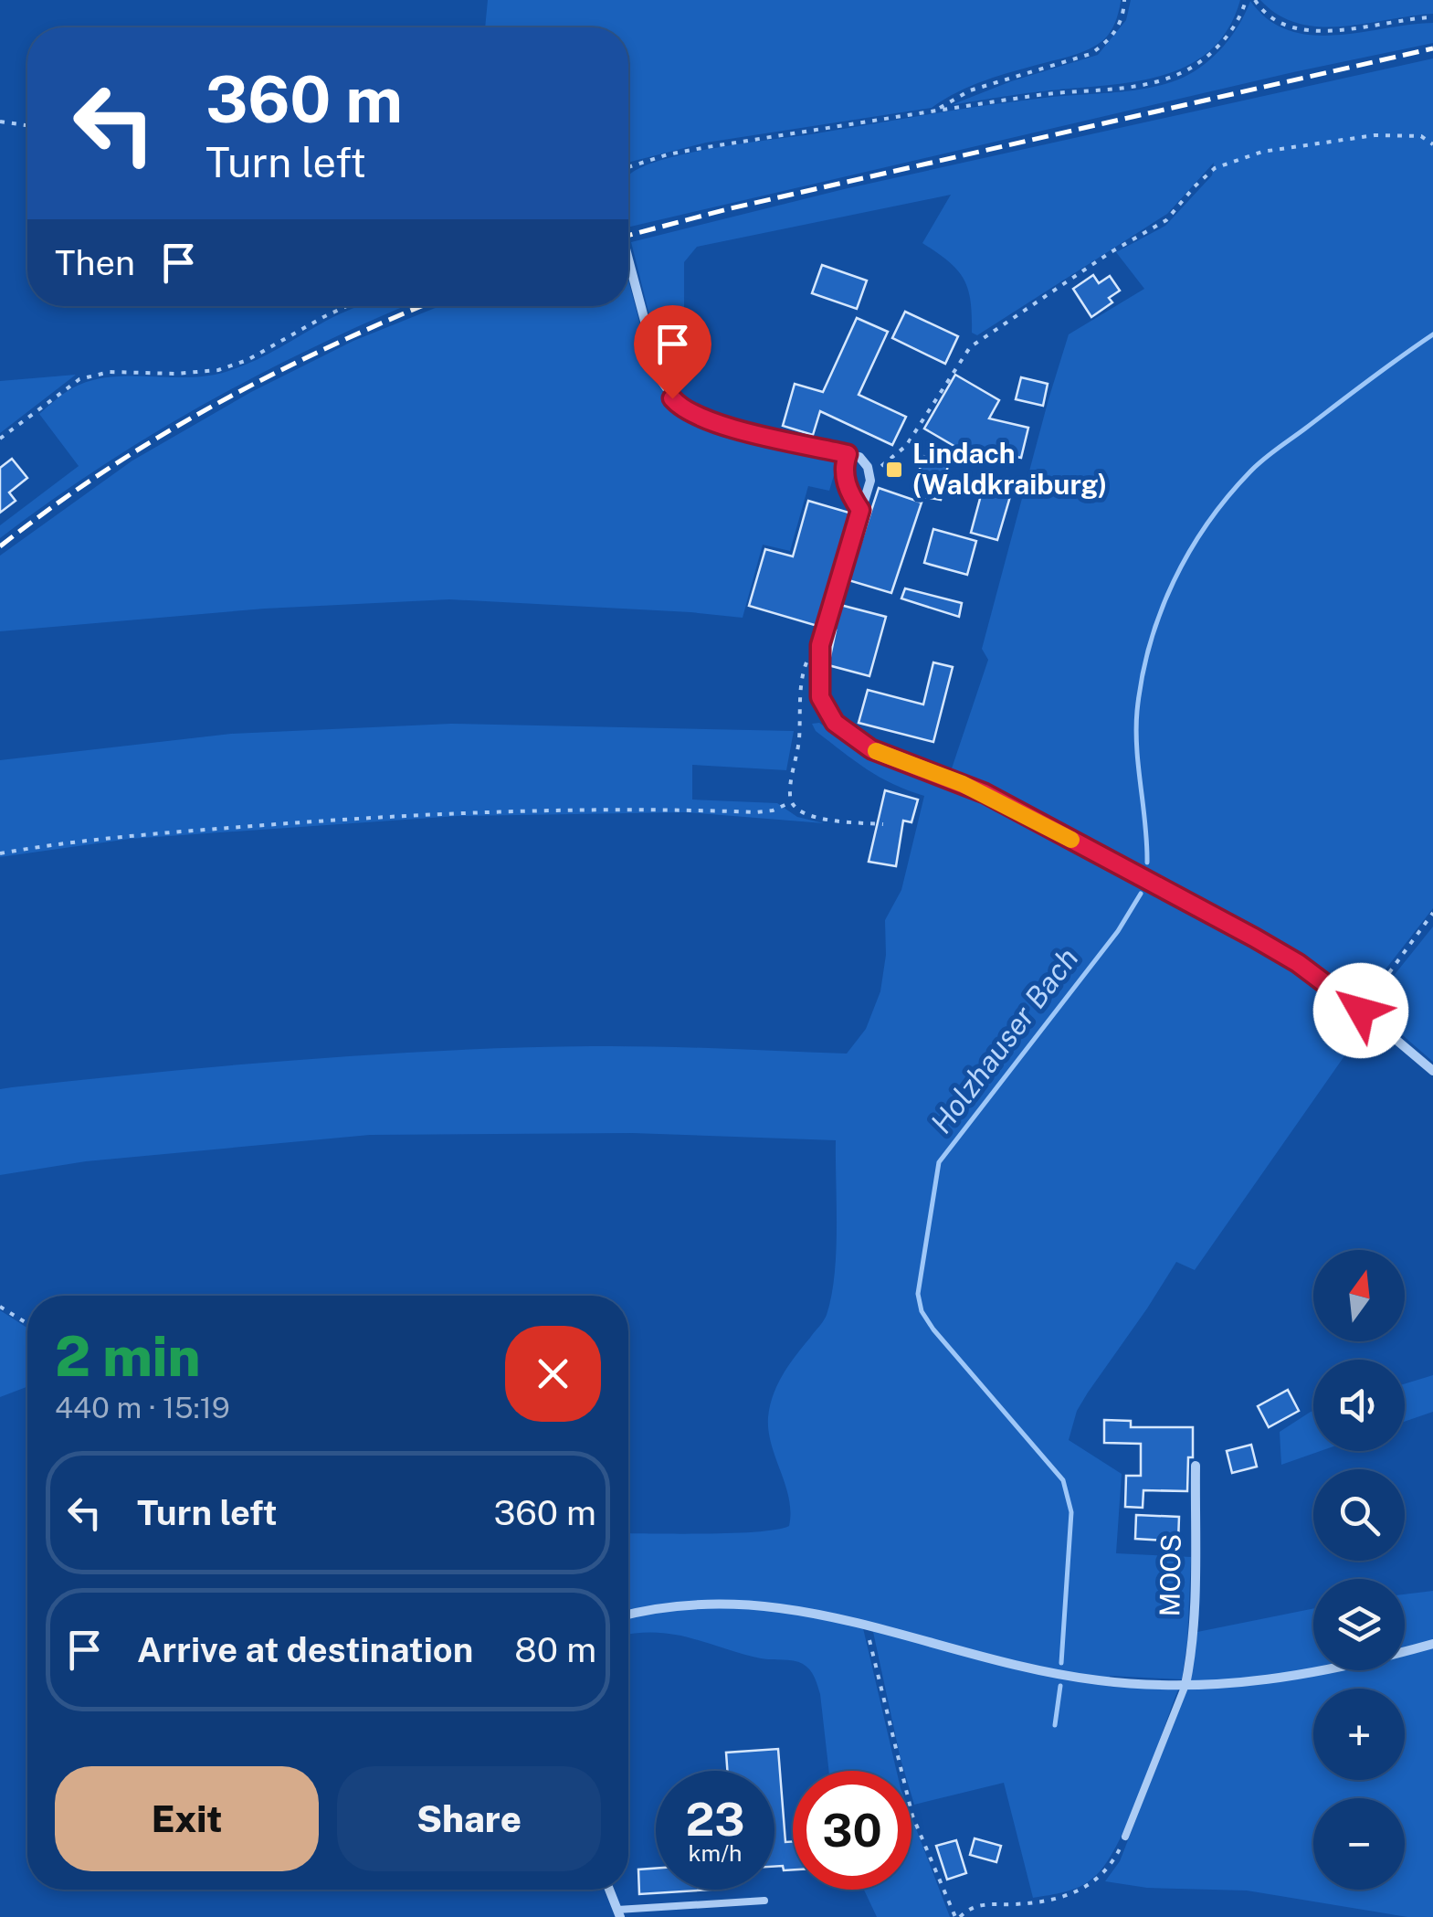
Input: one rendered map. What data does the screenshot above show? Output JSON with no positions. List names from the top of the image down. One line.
{"streets":{"street":["MOOS"]},"water":["Holzhauser Bach"],"places":{"transit":["Lindach (Waldkraiburg)"]},"north":"top","page":{"turn":["360 m","Turn left"],"then":"Then","map_buttons":["+","−"],"heading":["2 min","440 m · 15:19"],"list":[{"name":"Turn left","value":"360 m"},{"name":"Arrive at destination","value":"80 m"}],"buttons":["Exit","Share"],"speed":"23 km/h","limit":"30"}}
